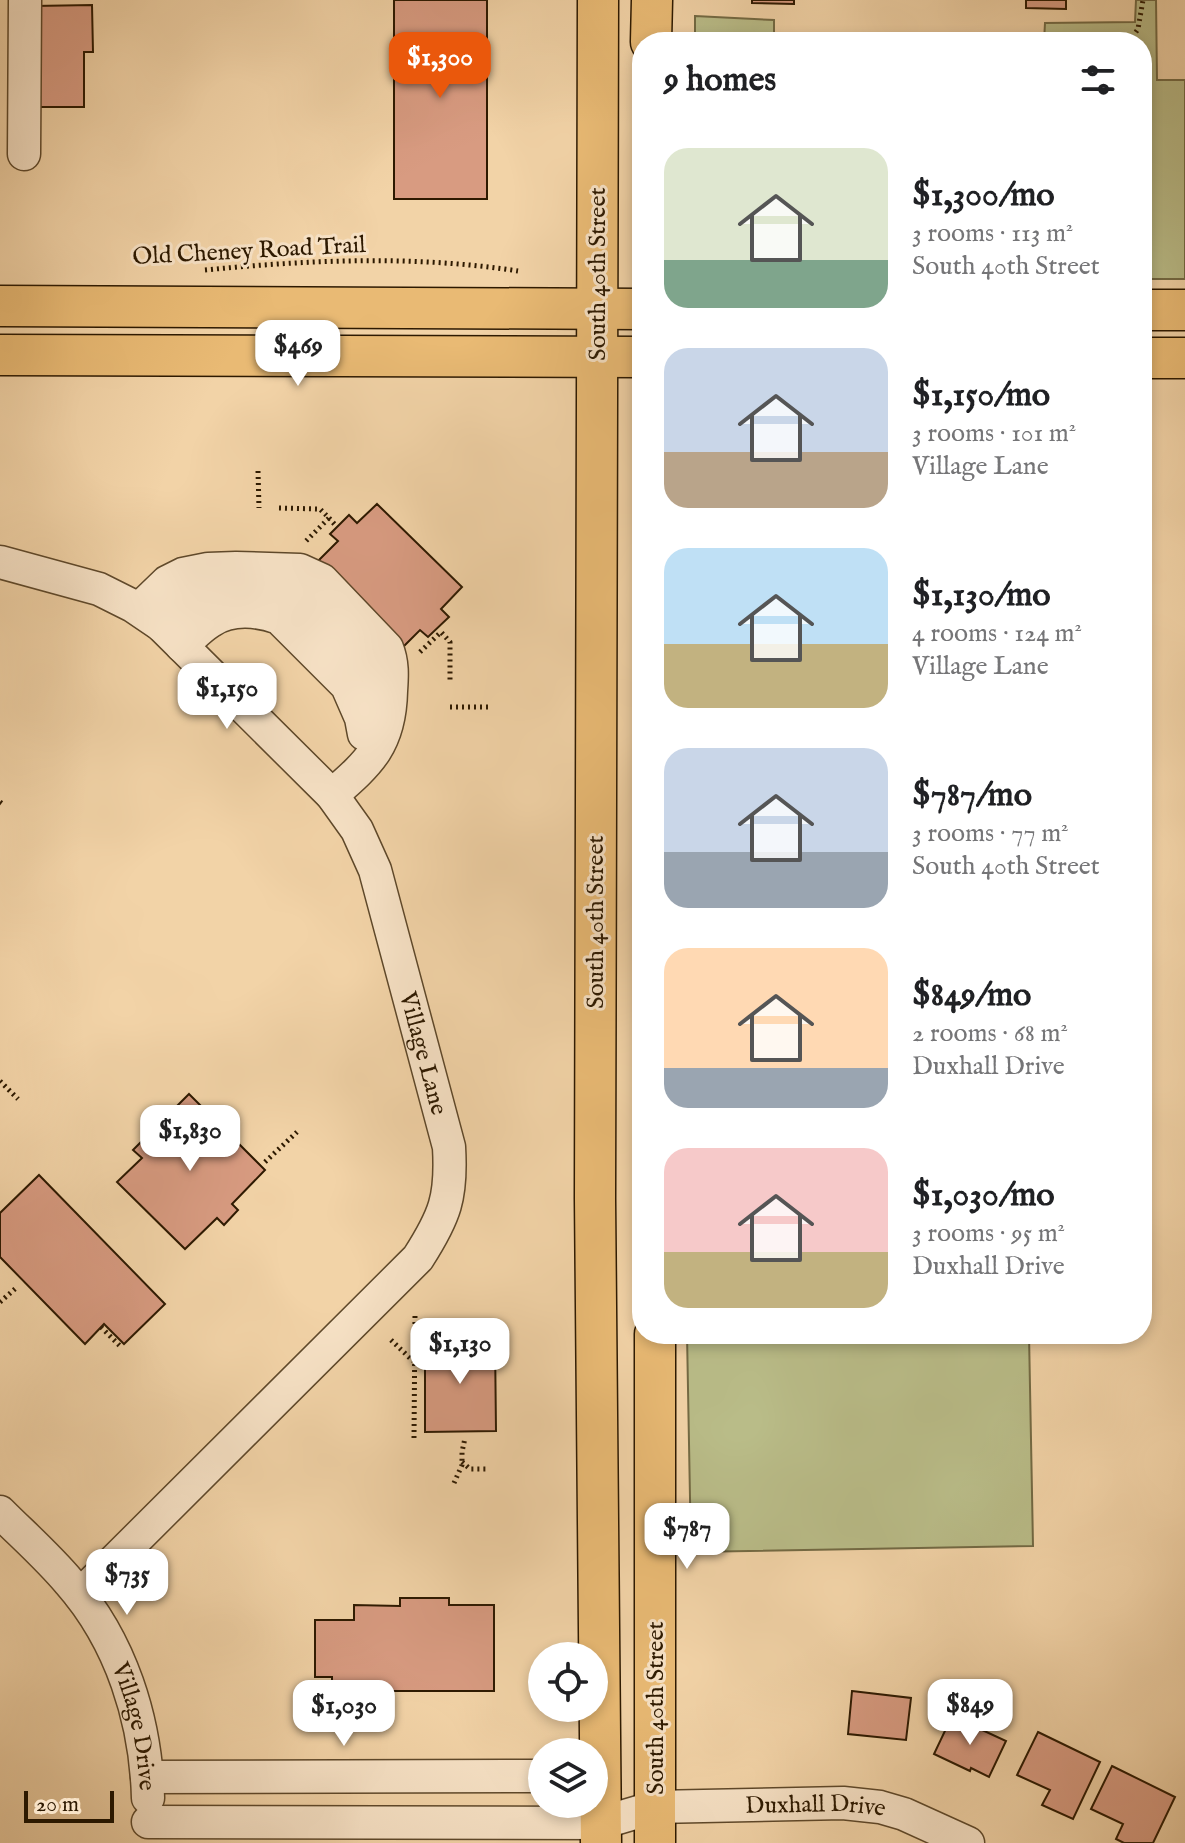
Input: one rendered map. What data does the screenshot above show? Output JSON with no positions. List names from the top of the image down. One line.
{"streets":{"main road":["South 40th Street"],"street":["Village Lane","Village Drive","Duxhall Drive"],"path":["Old Cheney Road Trail"]},"crossings":[["South 40th Street","Duxhall Drive"],["Village Lane","Village Drive"],["Village Drive","Duxhall Drive"]],"scale_bar":"20 m","page":{"price":["$1,300","$469","$1,150","$1,830","$1,130","$787","$735","$849","$1,030"],"heading":"9 homes","list":[{"name":"$1,300/mo","note":"3 rooms · 113 m² · South 40th Street"},{"name":"$1,150/mo","note":"3 rooms · 101 m² · Village Lane"},{"name":"$1,130/mo","note":"4 rooms · 124 m² · Village Lane"},{"name":"$787/mo","note":"3 rooms · 77 m² · South 40th Street"},{"name":"$849/mo","note":"2 rooms · 68 m² · Duxhall Drive"},{"name":"$1,030/mo","note":"3 rooms · 95 m² · Duxhall Drive"}],"scale":"20 m"}}
